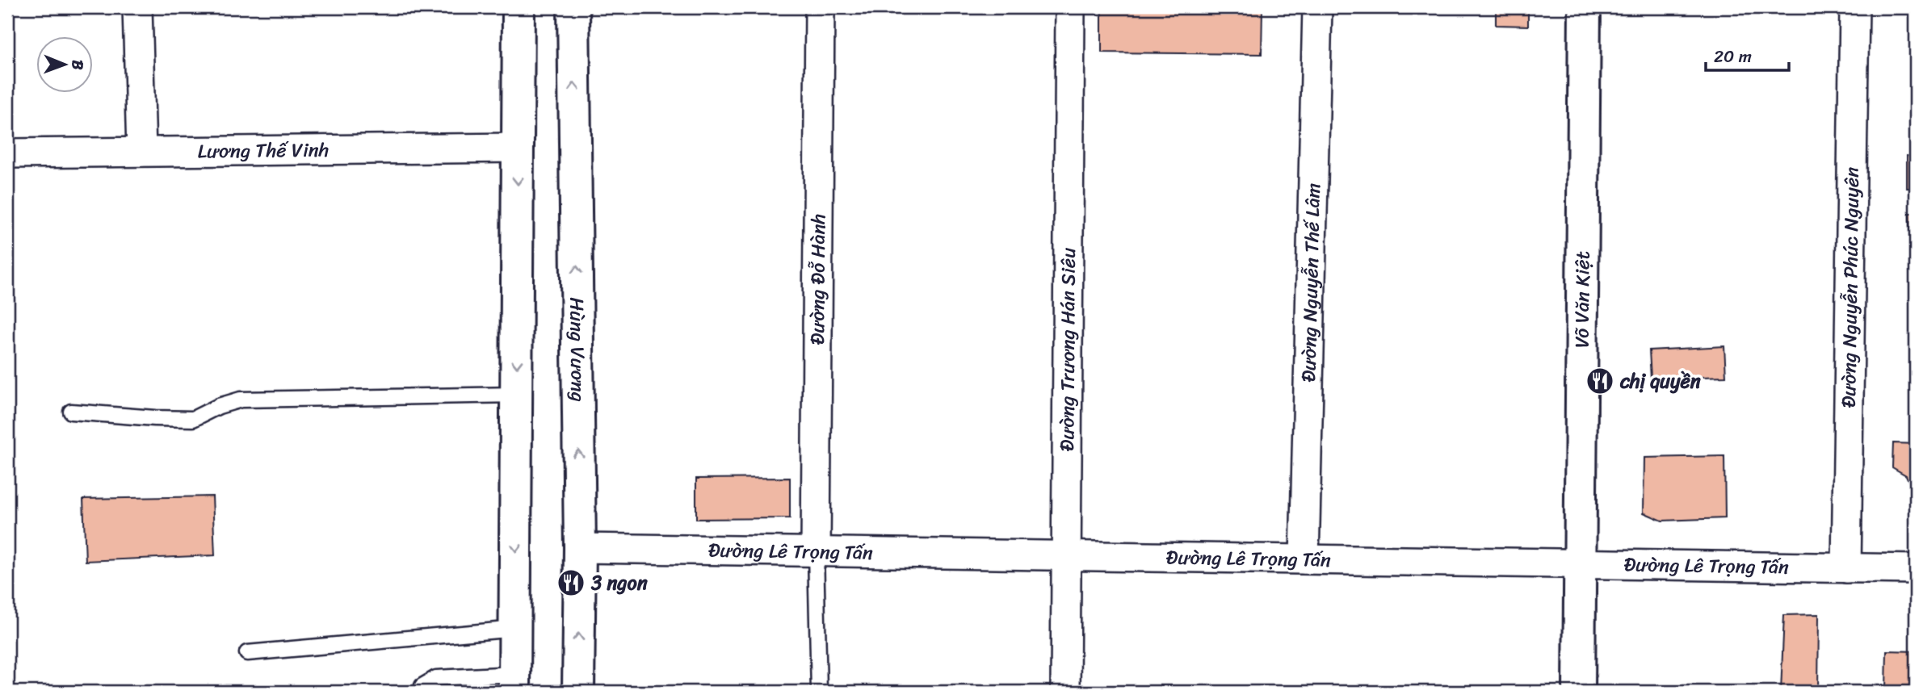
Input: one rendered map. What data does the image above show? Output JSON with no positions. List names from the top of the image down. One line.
{"streets":{"main road":["Võ Văn Kiệt","Hùng Vương"],"street":["Lương Thế Vinh","Đường Đỗ Hành","Đường Nguyễn Thế Lâm","Đường Nguyễn Phúc Nguyên","Đường Trương Hán Siêu","Đường Lê Trọng Tấn"]},"crossings":[["Đường Đỗ Hành","Đường Lê Trọng Tấn"],["Đường Nguyễn Thế Lâm","Đường Lê Trọng Tấn"],["Đường Nguyễn Phúc Nguyên","Đường Lê Trọng Tấn"],["Võ Văn Kiệt","Đường Lê Trọng Tấn"],["Hùng Vương","Đường Lê Trọng Tấn"],["Đường Trương Hán Siêu","Đường Lê Trọng Tấn"]],"places":{"restaurant":["chị quyền","3 ngon"]},"scale_bar":"20 m","north":"right"}
